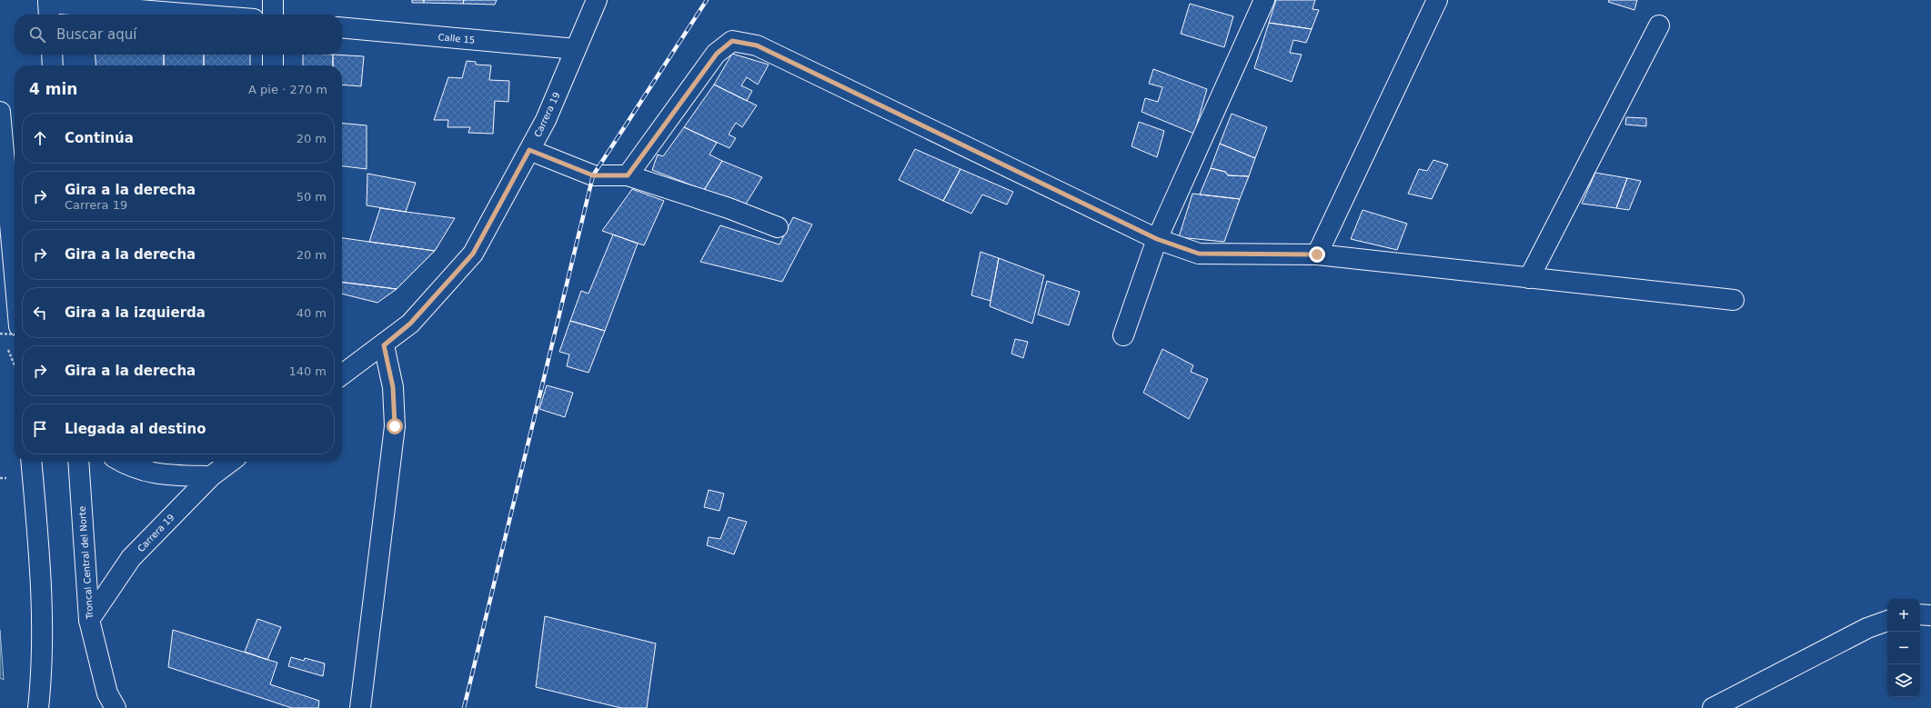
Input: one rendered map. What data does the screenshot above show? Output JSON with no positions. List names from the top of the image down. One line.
{"streets":{"main road":["Calle 15","Carrera 19","Troncal Central del Norte"]},"crossings":[["Calle 15","Carrera 19"],["Carrera 19","Troncal Central del Norte"]],"page":{"search":"Buscar aquí","heading":["4 min","A pie · 270 m"],"list":[["Continúa","20 m"],["Gira a la derecha","Carrera 19","50 m"],["Gira a la derecha","20 m"],["Gira a la izquierda","40 m"],["Gira a la derecha","140 m"],"Llegada al destino"],"map_buttons":["+","−"]}}
